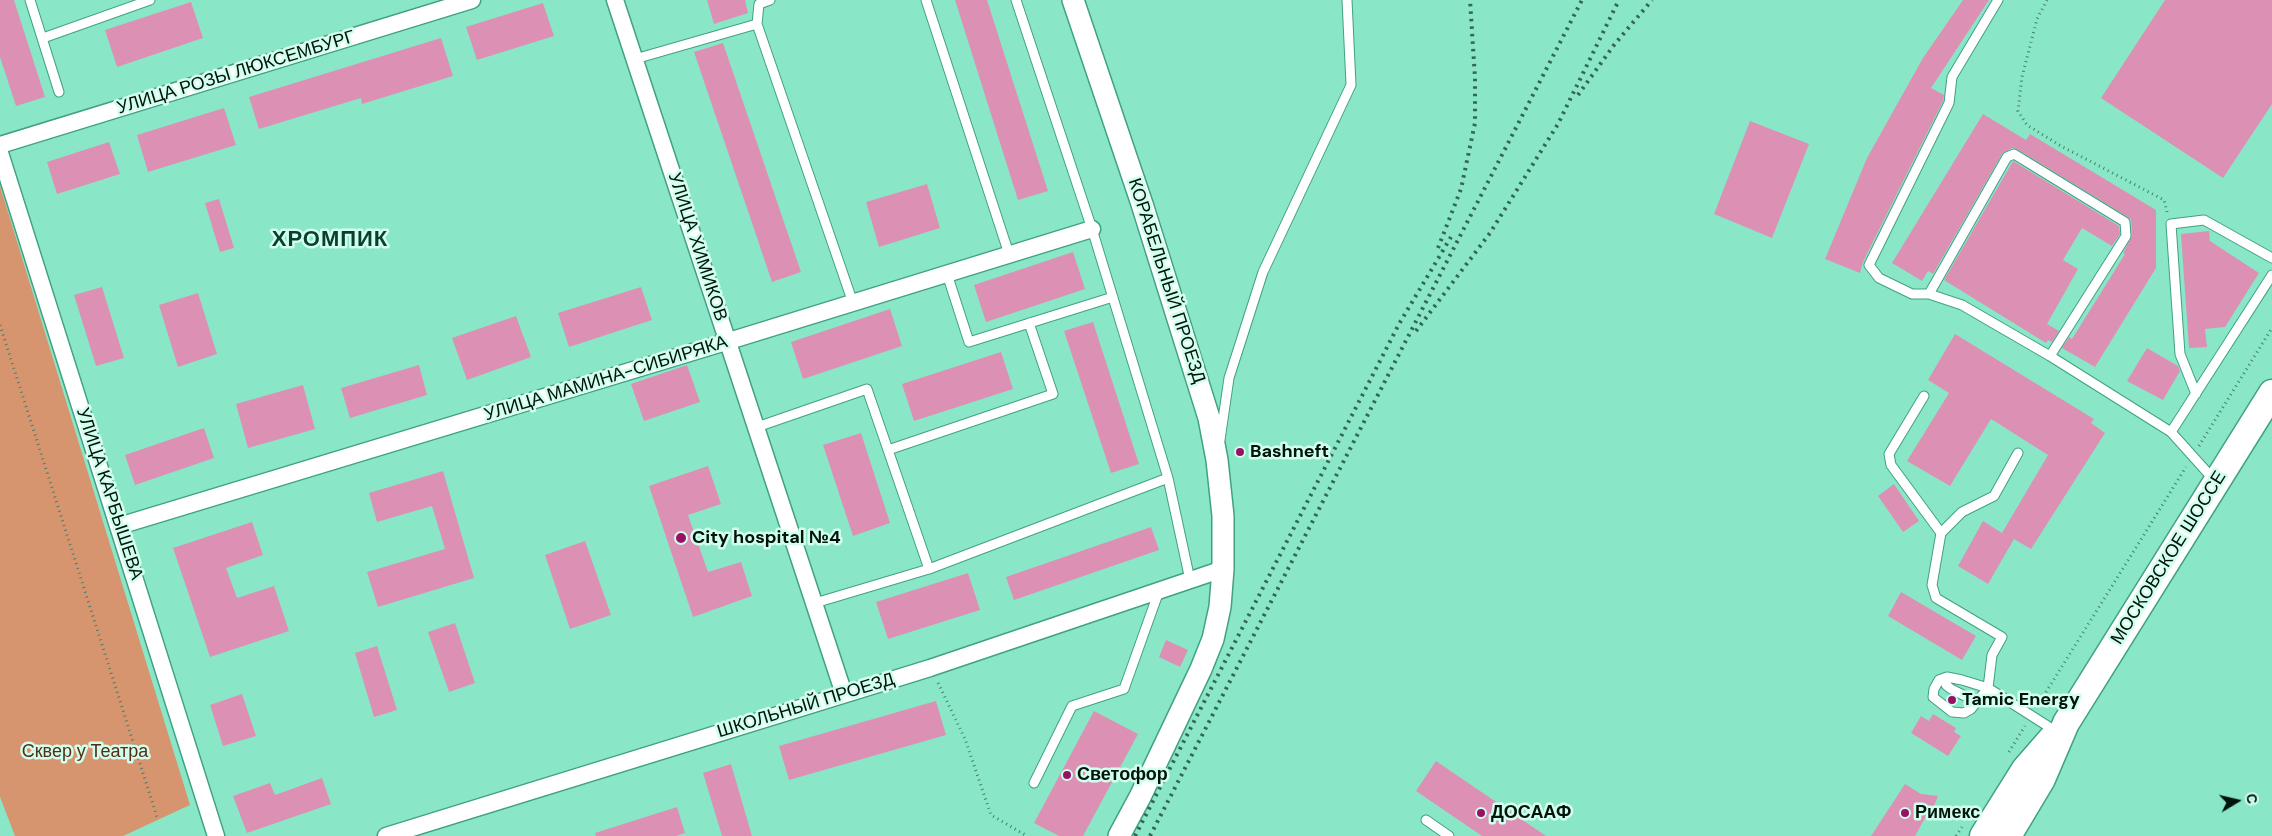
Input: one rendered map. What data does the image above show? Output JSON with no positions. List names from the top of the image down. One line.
{"streets":{"main road":["МОСКОВСКОЕ ШОССЕ"],"street":["УЛИЦА РОЗЫ ЛЮКСЕМБУРГ","УЛИЦА ХИМИКОВ","КОРАБЕЛЬНЫЙ ПРОЕЗД","УЛИЦА МАМИНА-СИБИРЯКА","УЛИЦА КАРБЫШЕВА","ШКОЛЬНЫЙ ПРОЕЗД"]},"crossings":[["УЛИЦА ХИМИКОВ","УЛИЦА МАМИНА-СИБИРЯКА"],["УЛИЦА ХИМИКОВ","ШКОЛЬНЫЙ ПРОЕЗД"],["КОРАБЕЛЬНЫЙ ПРОЕЗД","ШКОЛЬНЫЙ ПРОЕЗД"],["УЛИЦА МАМИНА-СИБИРЯКА","УЛИЦА КАРБЫШЕВА"]],"districts":["ХРОМПИК"],"parks":["Сквер у Театра"],"places":["Bashneft","City hospital №4","Tamic Energy","Светофор","ДОСААФ","Римекс"],"north":"right"}
